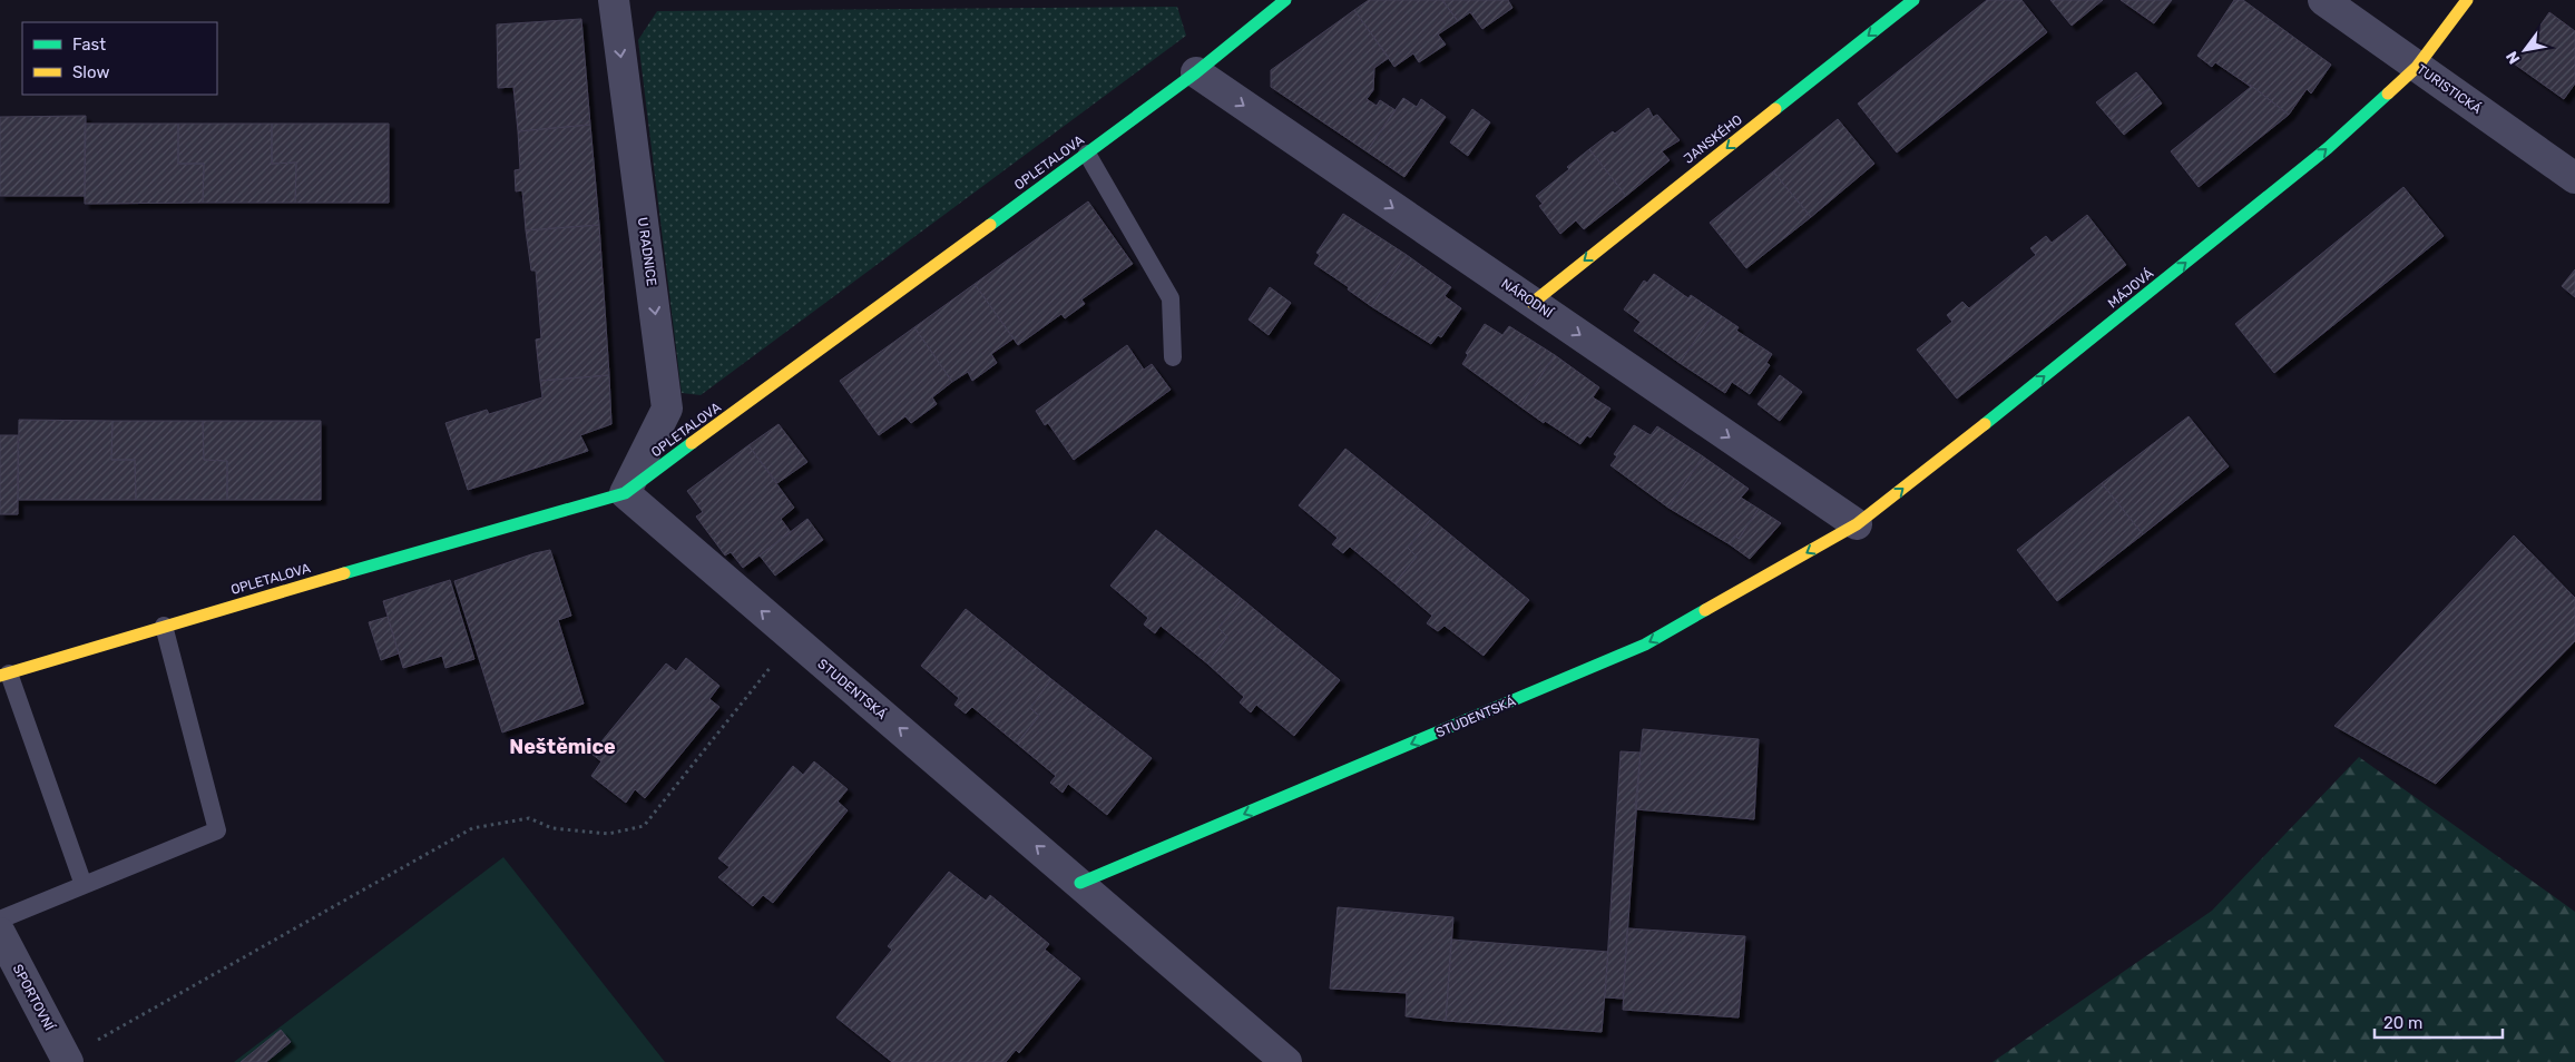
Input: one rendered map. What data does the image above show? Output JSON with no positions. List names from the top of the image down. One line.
{"streets":{"street":["TURISTICKÁ","JANSKÉHO","OPLETALOVA","U RADNICE","MÁJOVÁ","NÁRODNÍ","STUDENTSKÁ","SPORTOVNÍ"]},"crossings":[["TURISTICKÁ","MÁJOVÁ"],["JANSKÉHO","NÁRODNÍ"],["OPLETALOVA","U RADNICE"],["OPLETALOVA","NÁRODNÍ"],["OPLETALOVA","STUDENTSKÁ"],["U RADNICE","STUDENTSKÁ"],["MÁJOVÁ","NÁRODNÍ"],["MÁJOVÁ","STUDENTSKÁ"],["NÁRODNÍ","STUDENTSKÁ"]],"one_way":["JANSKÉHO","U RADNICE","MÁJOVÁ","NÁRODNÍ","STUDENTSKÁ"],"districts":["Neštěmice"],"legend":["Fast","Slow"],"scale_bar":"20 m","north":"bottom left"}
